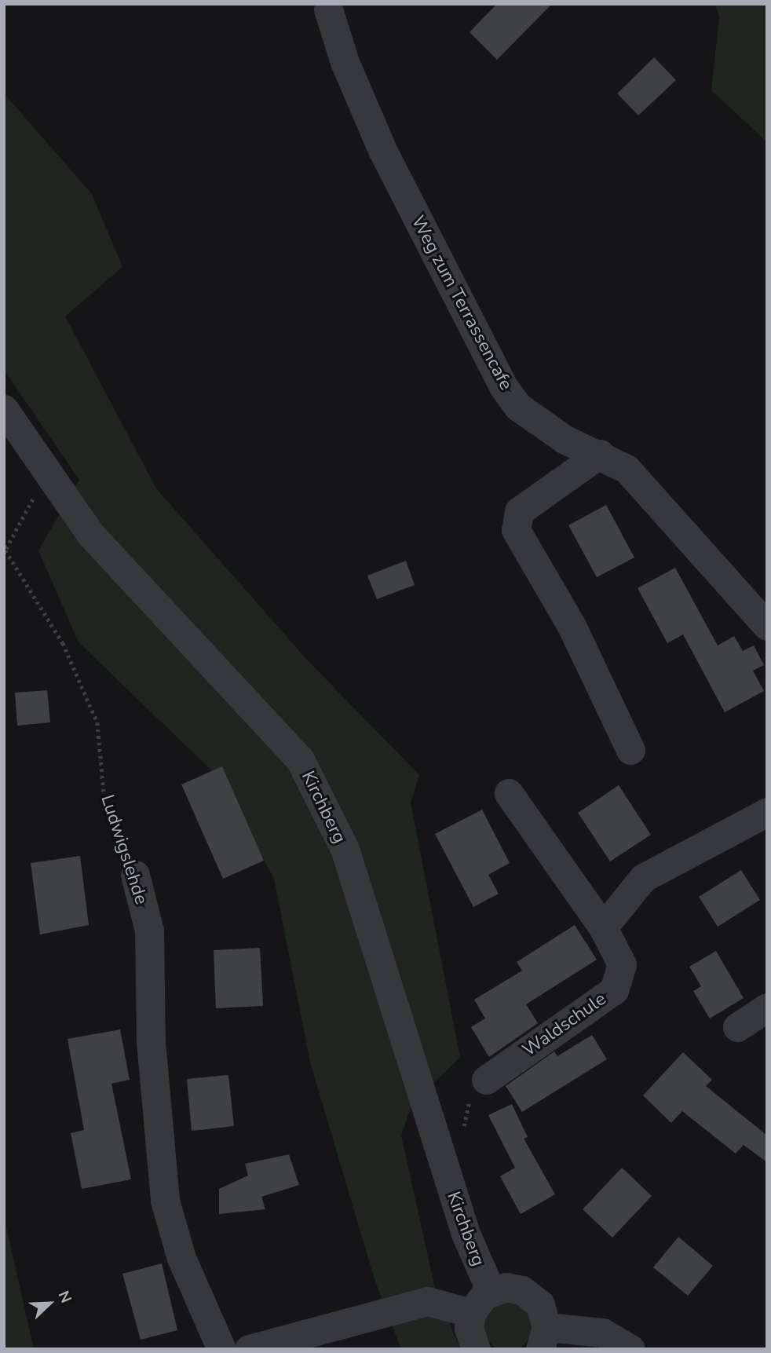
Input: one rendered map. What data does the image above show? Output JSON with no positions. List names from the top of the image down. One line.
{"streets":{"street":["Weg zum Terrassencafe","Kirchberg","Ludwigslehde","Waldschule"]},"crossings":[["Kirchberg","Ludwigslehde"]],"north":"top right"}
